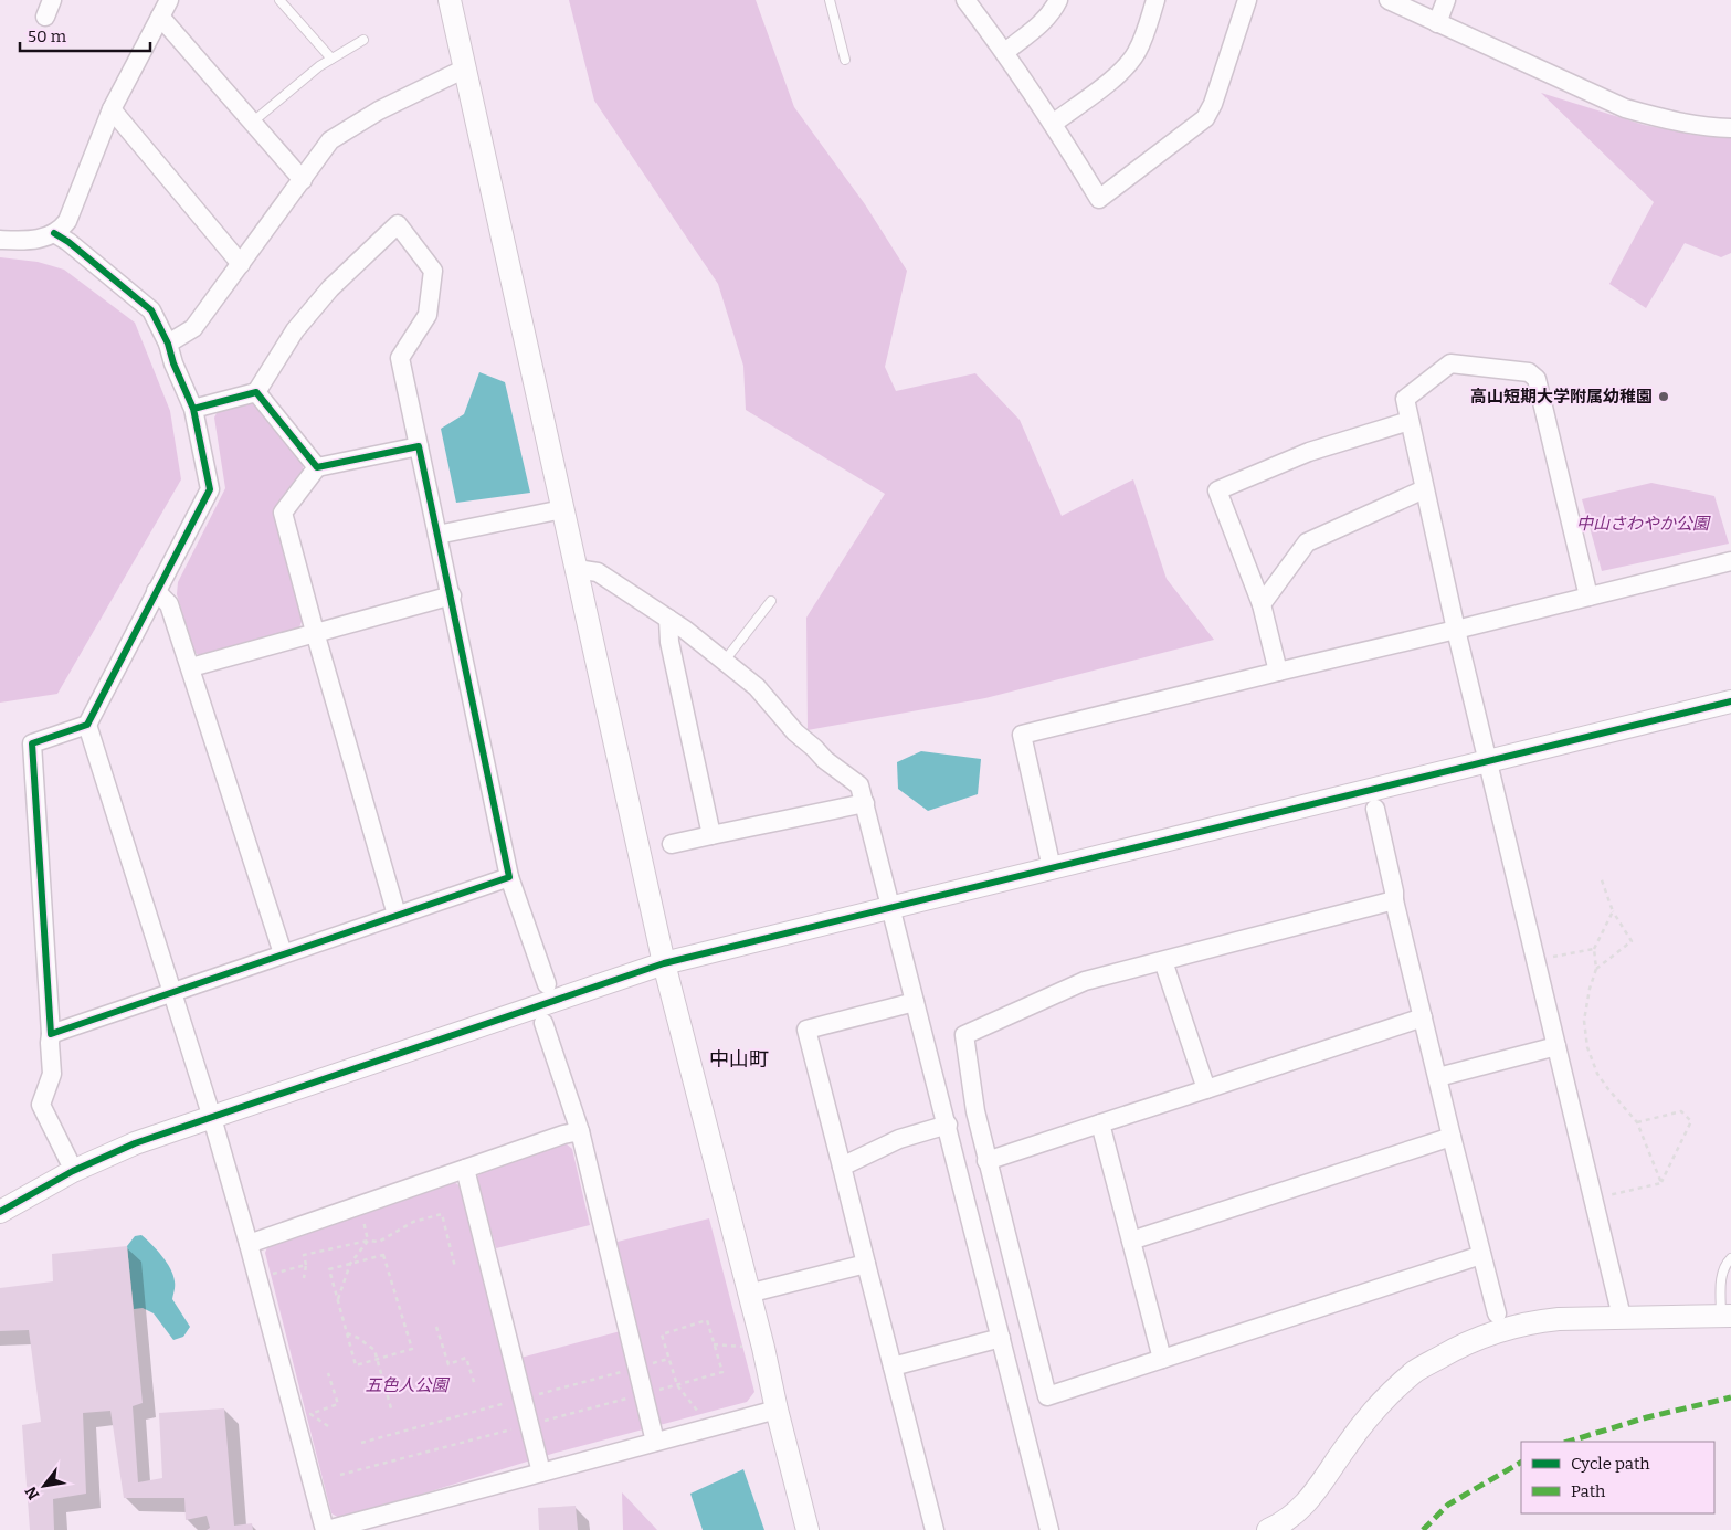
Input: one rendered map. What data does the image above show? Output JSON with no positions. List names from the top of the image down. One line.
{"districts":["中山町"],"parks":["中山さわやか公園","五色人公園"],"places":["高山短期大学附属幼稚園"],"legend":["Cycle path","Path"],"scale_bar":"50 m","north":"bottom left"}
